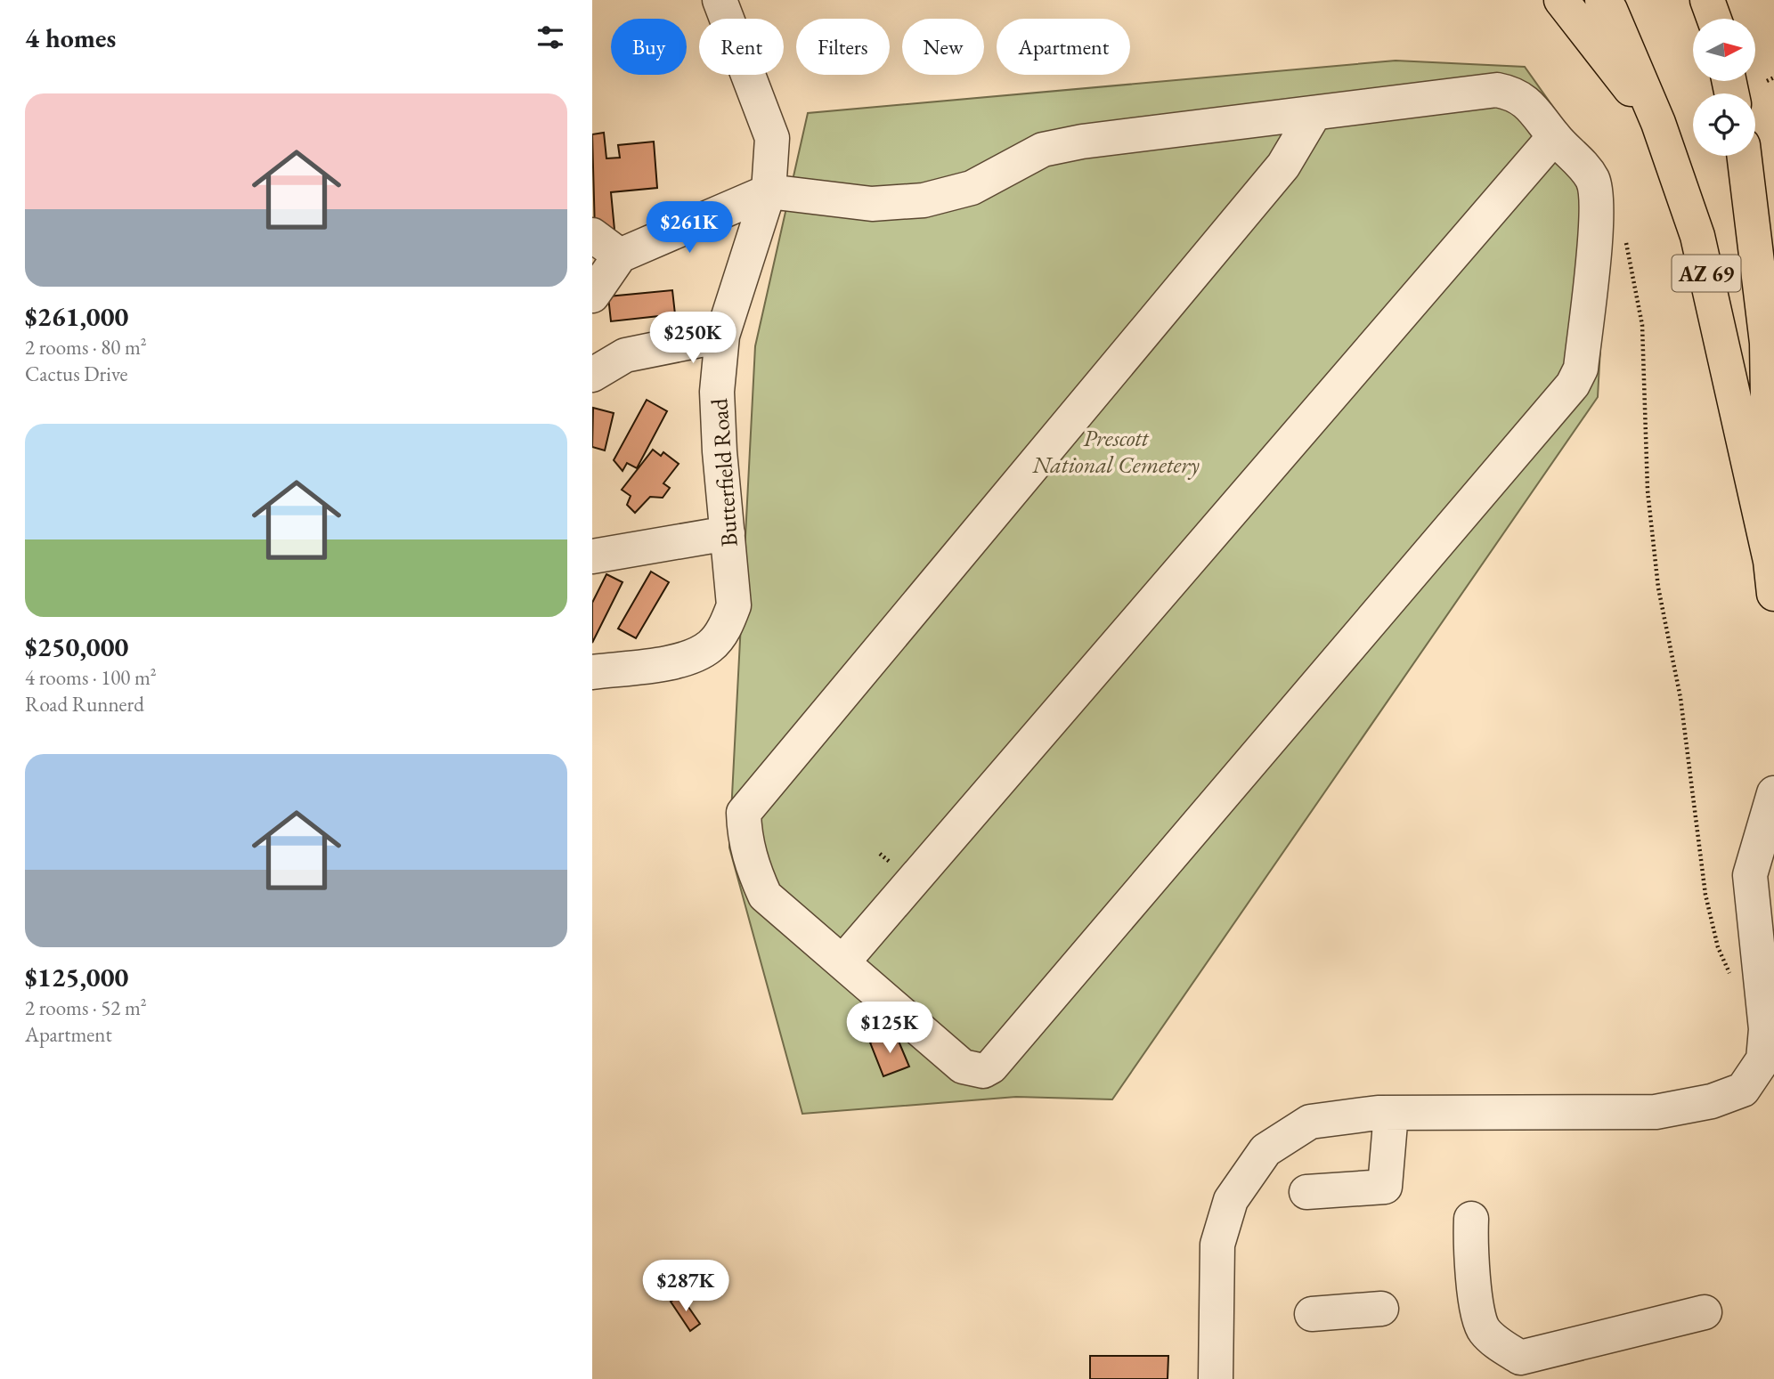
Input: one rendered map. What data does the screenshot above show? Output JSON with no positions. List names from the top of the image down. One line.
{"streets":{"main road":["AZ 69"],"street":["Butterfield Road"]},"parks":["Prescott National Cemetery"],"north":"right","page":{"heading":"4 homes","chip":["Buy","Rent","Filters","New","Apartment"],"list":[{"name":"$261,000","note":"2 rooms · 80 m² · Cactus Drive"},{"name":"$250,000","note":"4 rooms · 100 m² · Road Runnerd"},{"name":"$125,000","note":"2 rooms · 52 m² · Apartment"}],"price":["$261K","$250K","$125K","$287K"]}}
